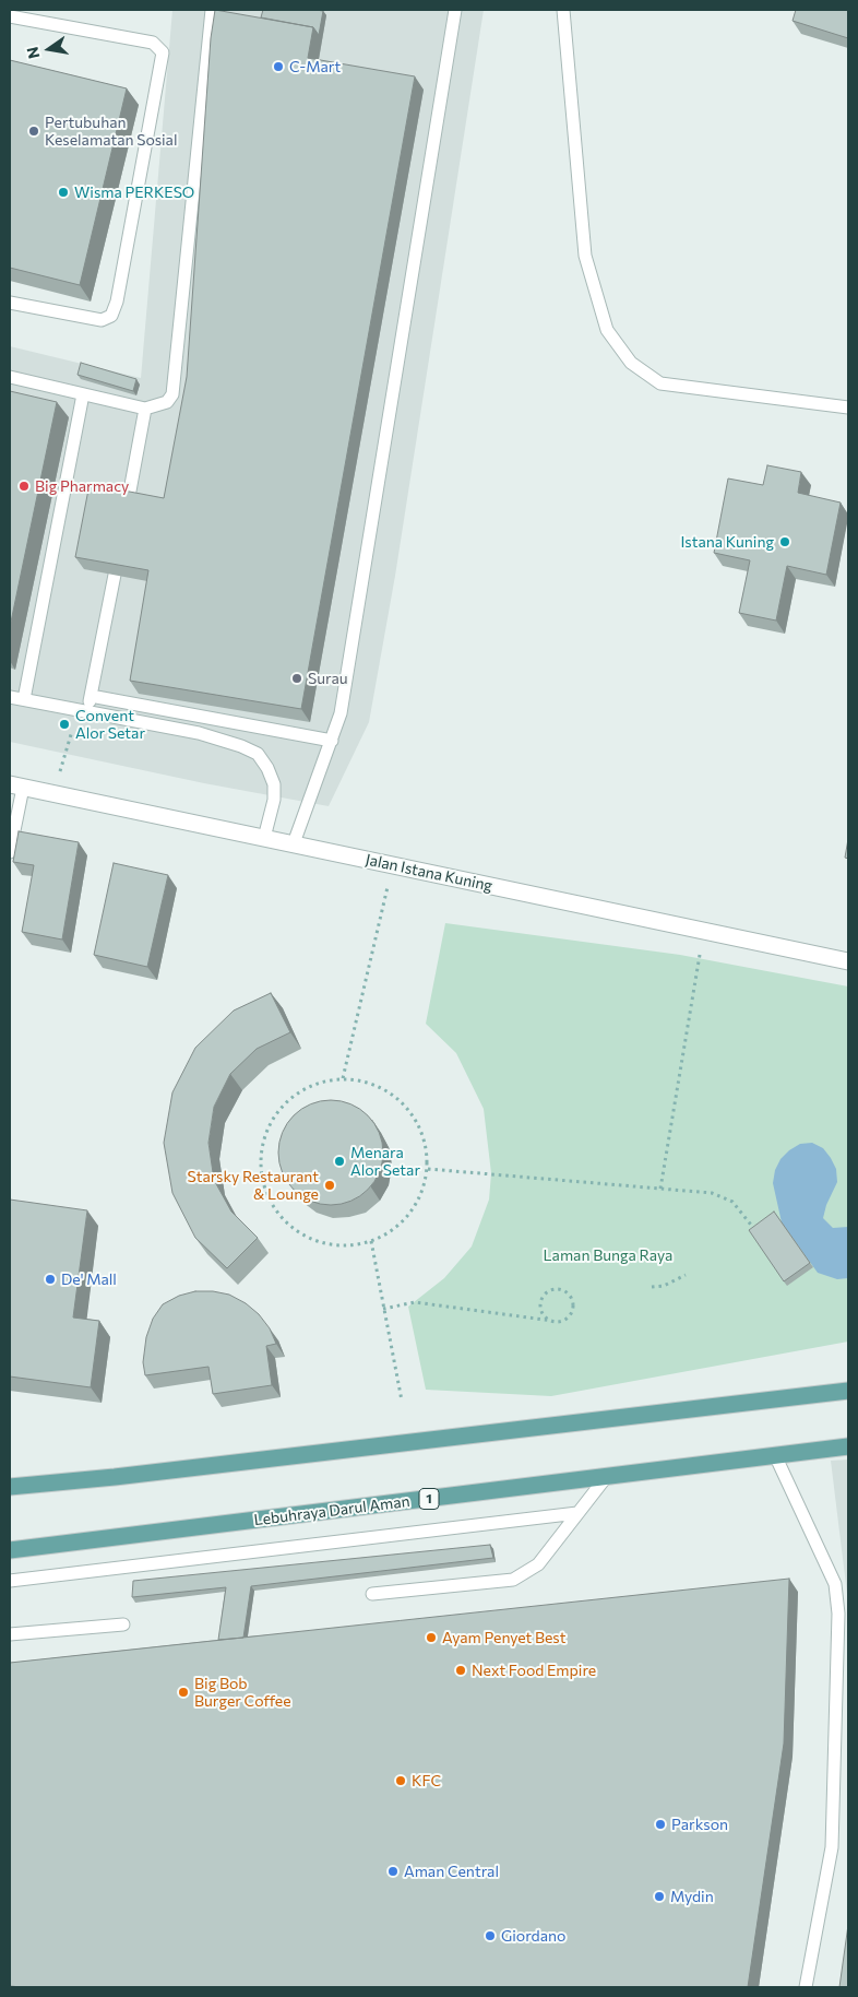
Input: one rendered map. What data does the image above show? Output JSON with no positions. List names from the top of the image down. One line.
{"streets":{"main road":["1","Lebuhraya Darul Aman"],"street":["Jalan Istana Kuning"]},"parks":["Laman Bunga Raya"],"places":["C-Mart","Pertubuhan Keselamatan Sosial","Wisma PERKESO","Big Pharmacy","Istana Kuning","Surau","Convent Alor Setar","Menara Alor Setar","Starsky Restaurant & Lounge","De' Mall","Ayam Penyet Best","Next Food Empire","Big Bob Burger Coffee","KFC","Parkson","Aman Central","Mydin","Giordano"],"north":"left"}
